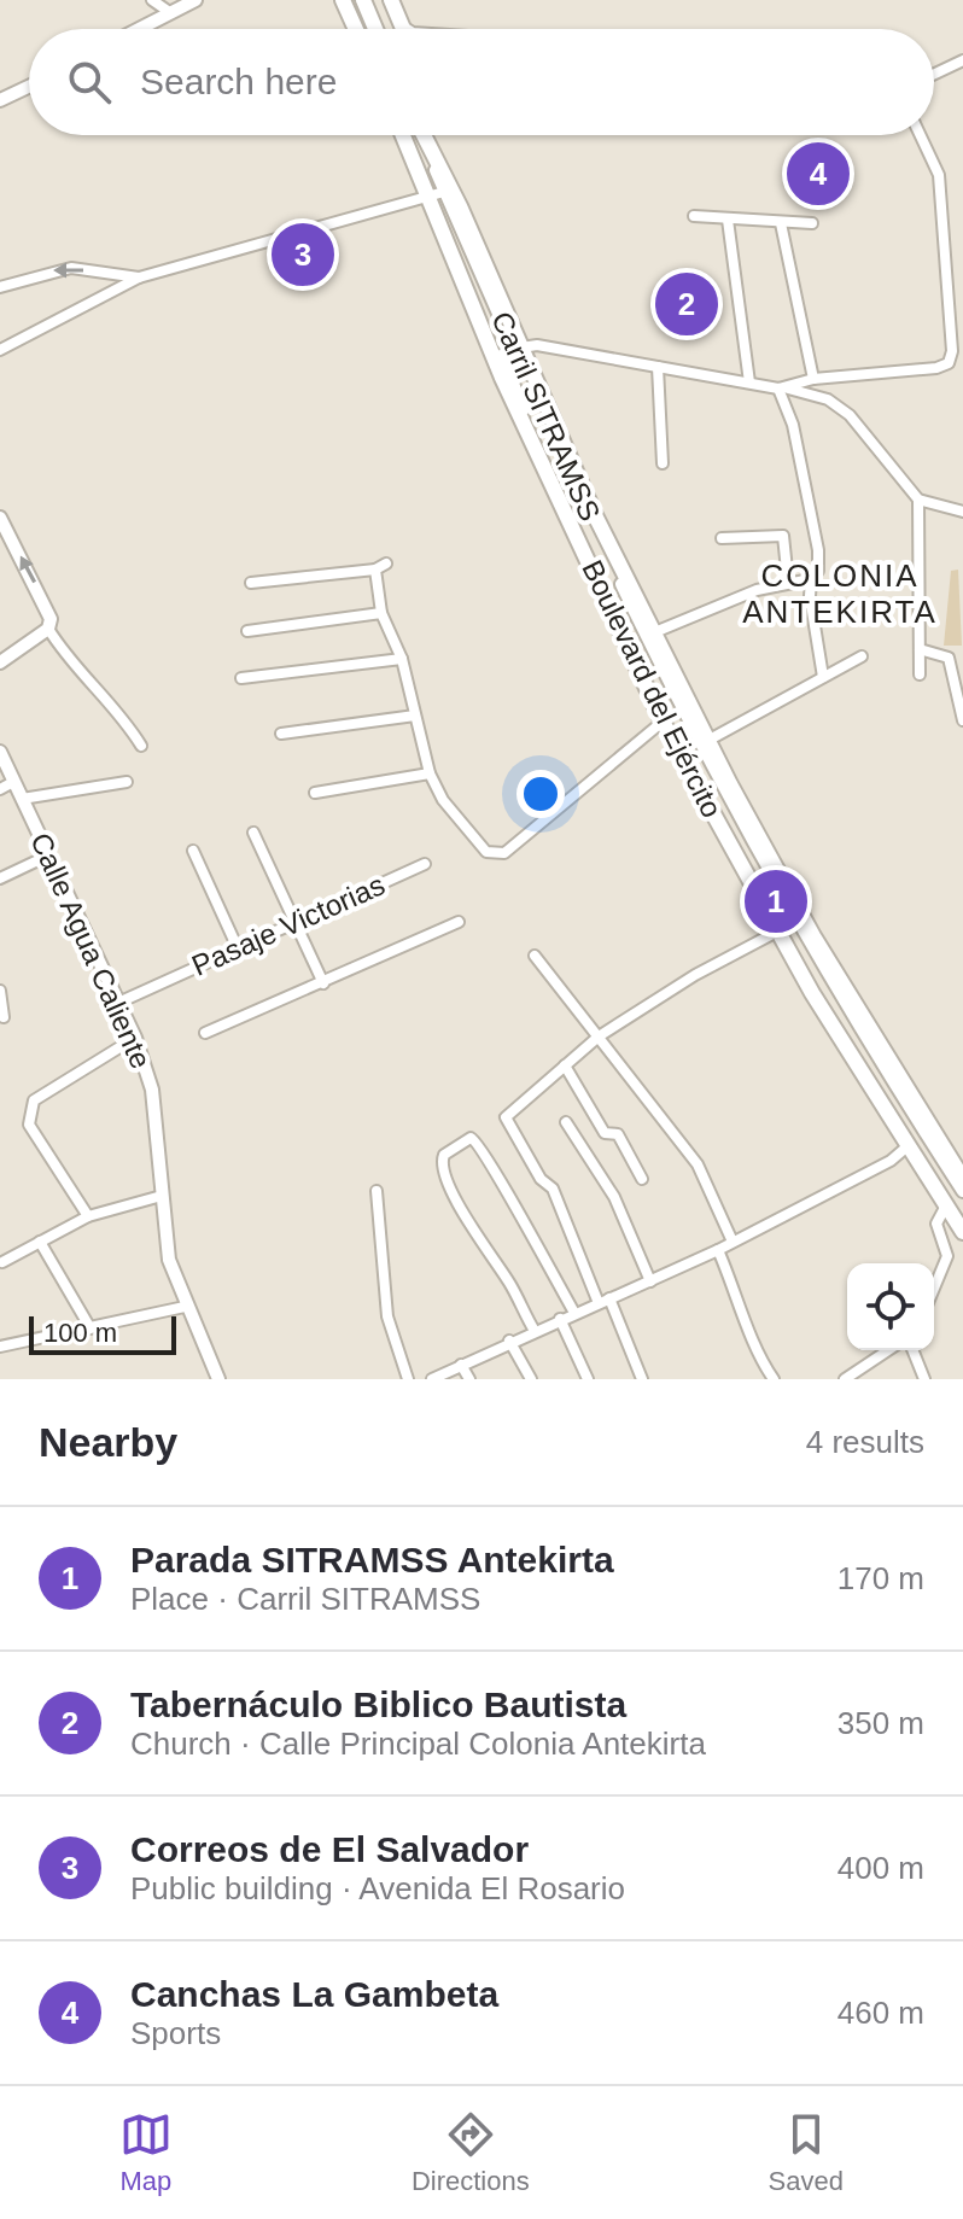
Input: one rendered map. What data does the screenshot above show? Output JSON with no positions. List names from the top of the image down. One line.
{"streets":{"highway":["Boulevard del Ejército"],"main road":["Carril SITRAMSS","Calle Agua Caliente"],"street":["Pasaje Victorias"]},"crossings":[["Carril SITRAMSS","Boulevard del Ejército"],["Pasaje Victorias","Calle Agua Caliente"]],"districts":["COLONIA ANTEKIRTA"],"scale_bar":"100 m","page":{"search":"Search here","pins":["4","3","2","1"],"scale":"100 m","heading":["Nearby","4 results"],"list":[{"mark":"1","name":"Parada SITRAMSS Antekirta","note":"Place · Carril SITRAMSS","value":"170 m"},{"mark":"2","name":"Tabernáculo Biblico Bautista","note":"Church · Calle Principal Colonia Antekirta","value":"350 m"},{"mark":"3","name":"Correos de El Salvador","note":"Public building · Avenida El Rosario","value":"400 m"},{"mark":"4","name":"Canchas La Gambeta","note":"Sports","value":"460 m"}],"nav":["Map","Directions","Saved"]}}
